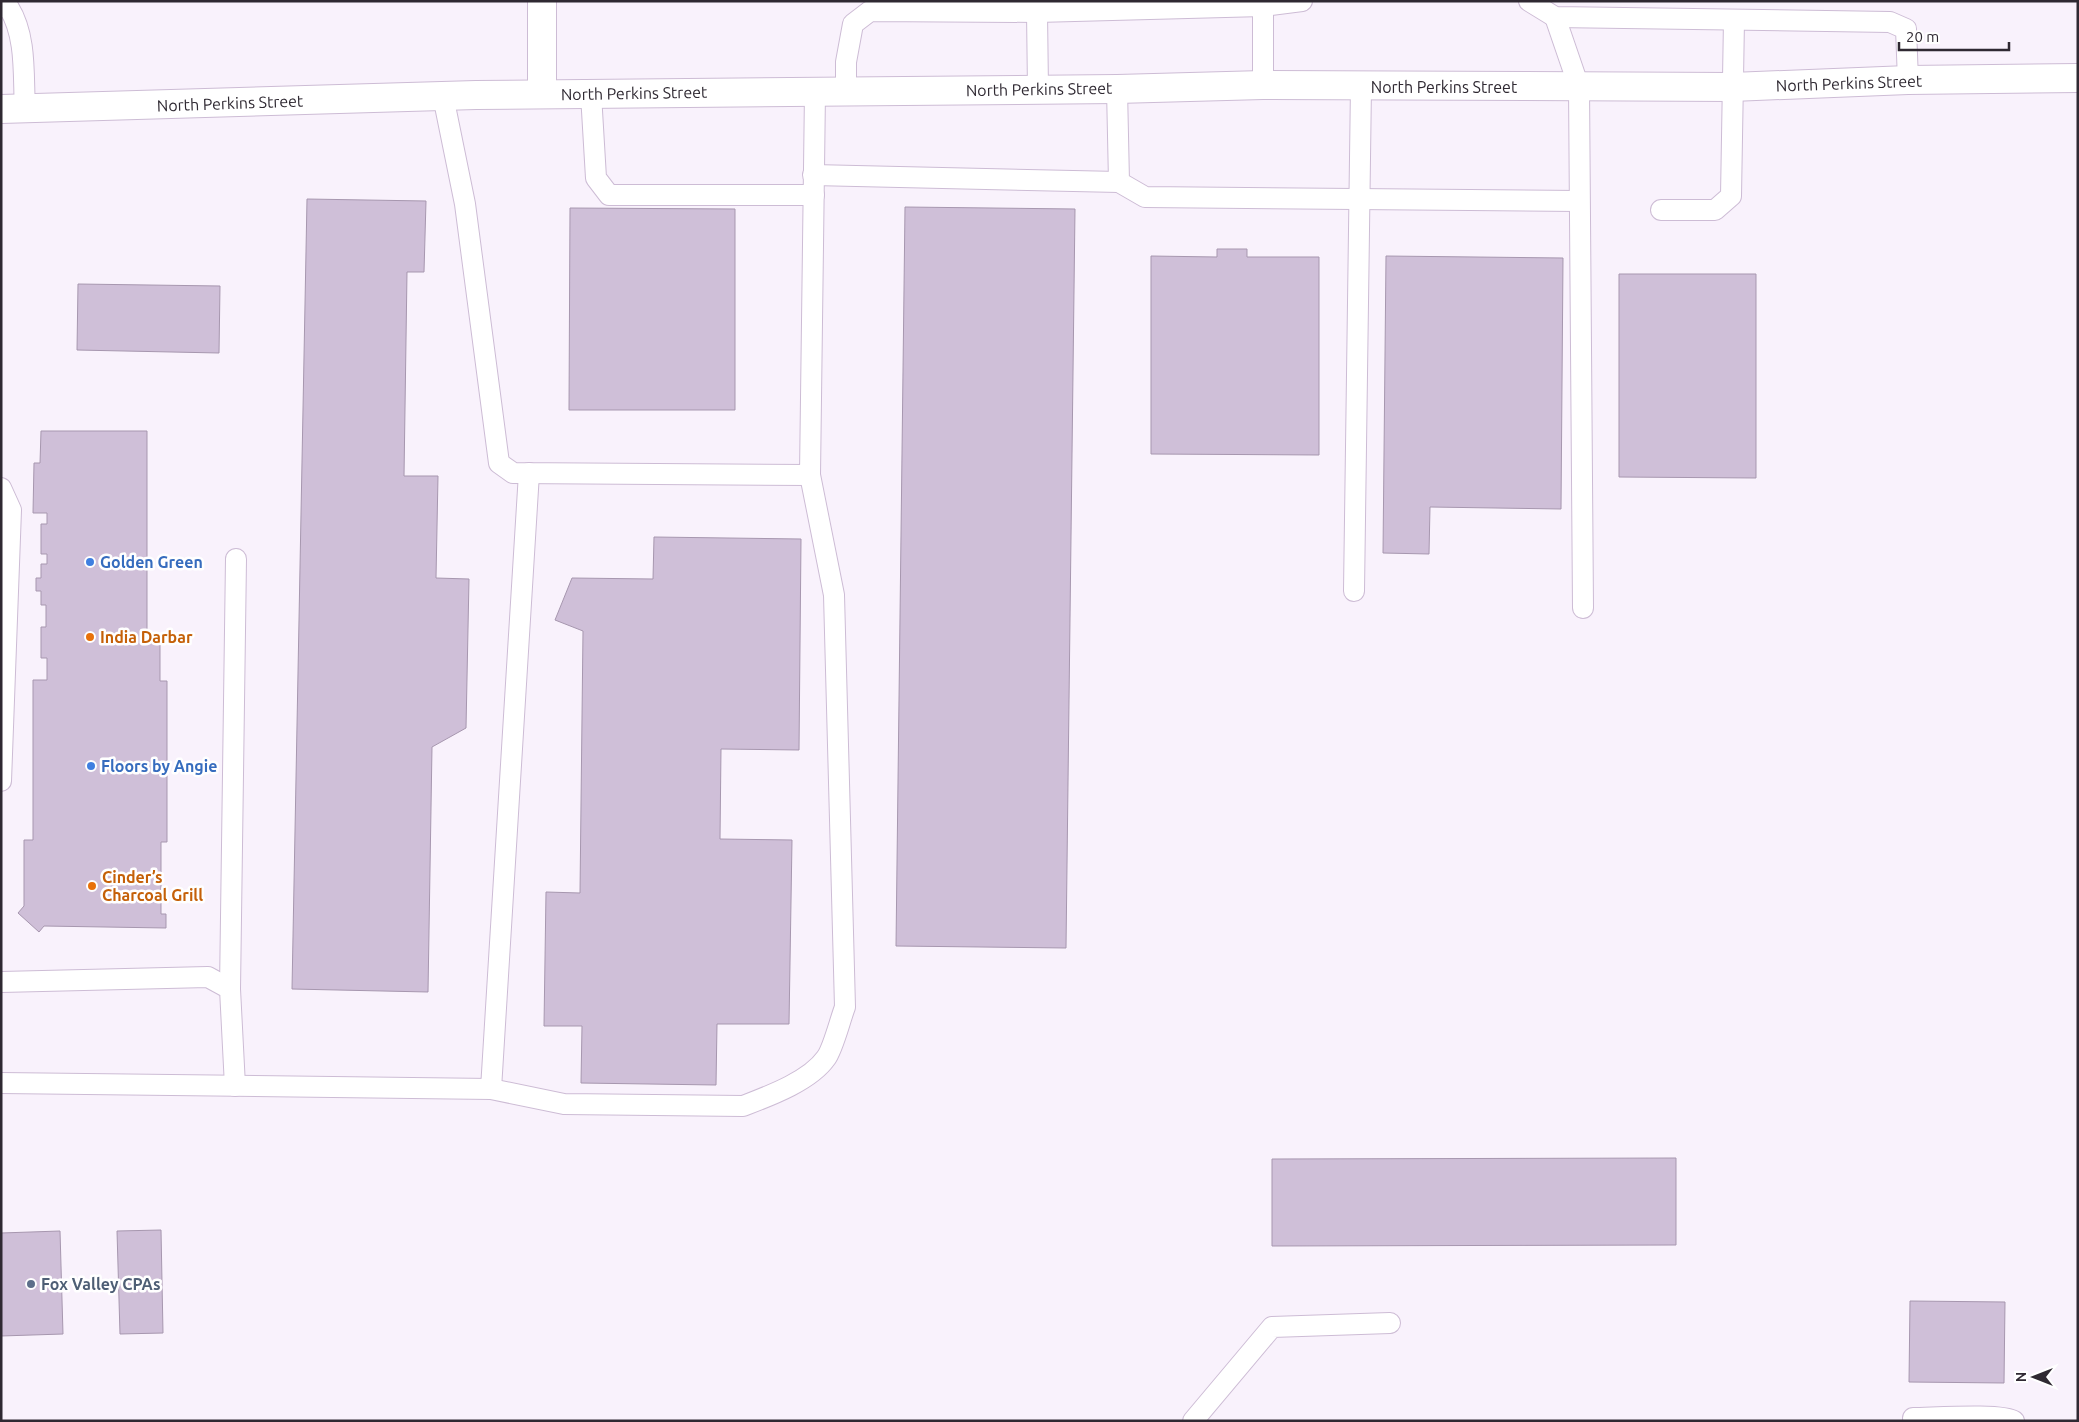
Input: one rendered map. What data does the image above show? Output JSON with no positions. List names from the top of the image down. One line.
{"streets":{"street":["North Perkins Street"]},"places":["Golden Green","India Darbar","Floors by Angie","Cinder’s Charcoal Grill","Fox Valley CPAs"],"scale_bar":"20 m","north":"left"}
